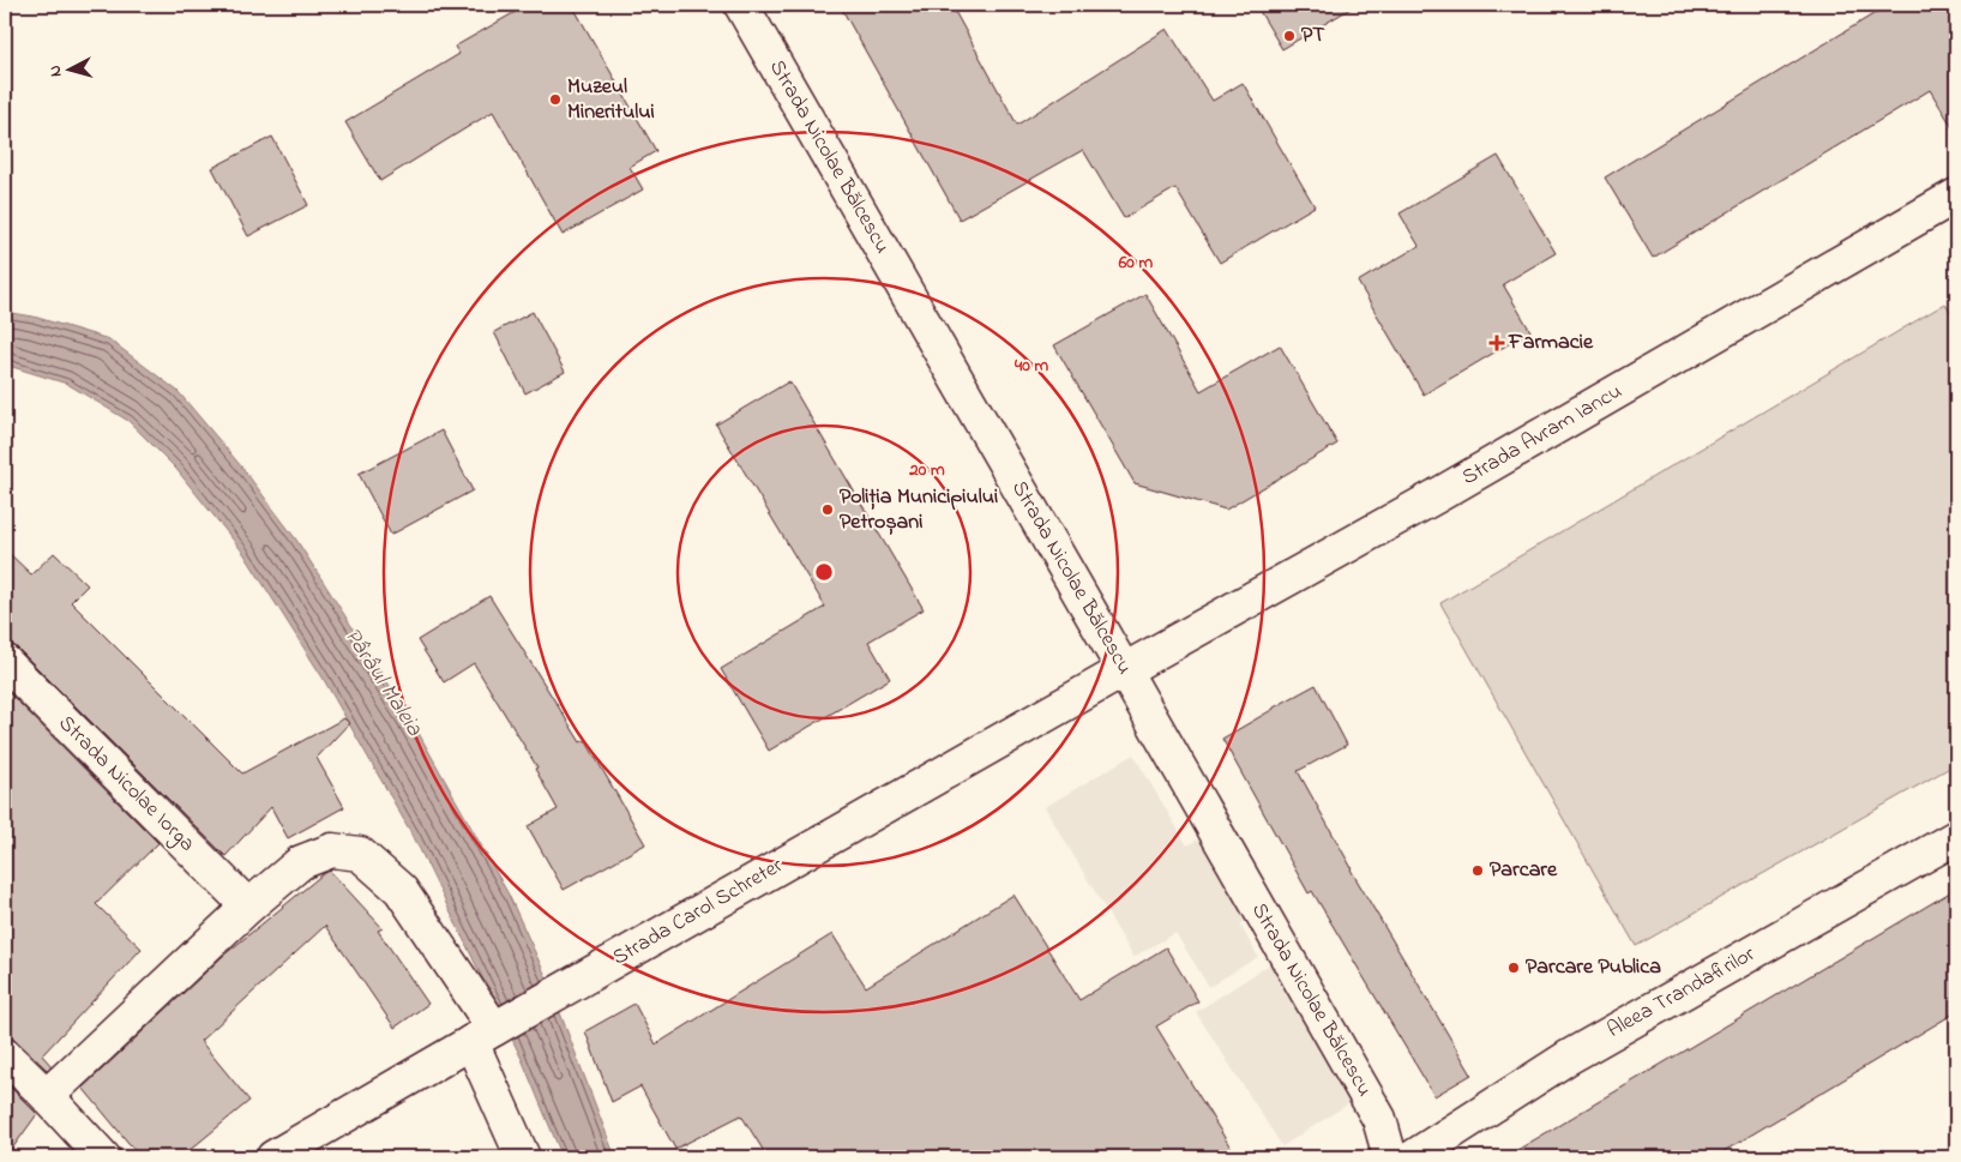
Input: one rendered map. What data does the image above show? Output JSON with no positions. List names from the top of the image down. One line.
{"streets":{"street":["Strada Nicolae Bălcescu","Strada Avram Iancu","Strada Nicolae Iorga","Strada Carol Schreter","Aleea Trandafirilor"]},"crossings":[["Strada Nicolae Bălcescu","Strada Avram Iancu"],["Strada Nicolae Bălcescu","Strada Carol Schreter"],["Strada Avram Iancu","Strada Carol Schreter"]],"water":["Pârâul Maleia"],"places":{"other":["PT","Muzeul Mineritului","Poliția Municipiului Petroșani","Parcare","Parcare Publica"],"health":["Farmacie"]},"north":"left","rings":["60 m","40 m","20 m"]}
